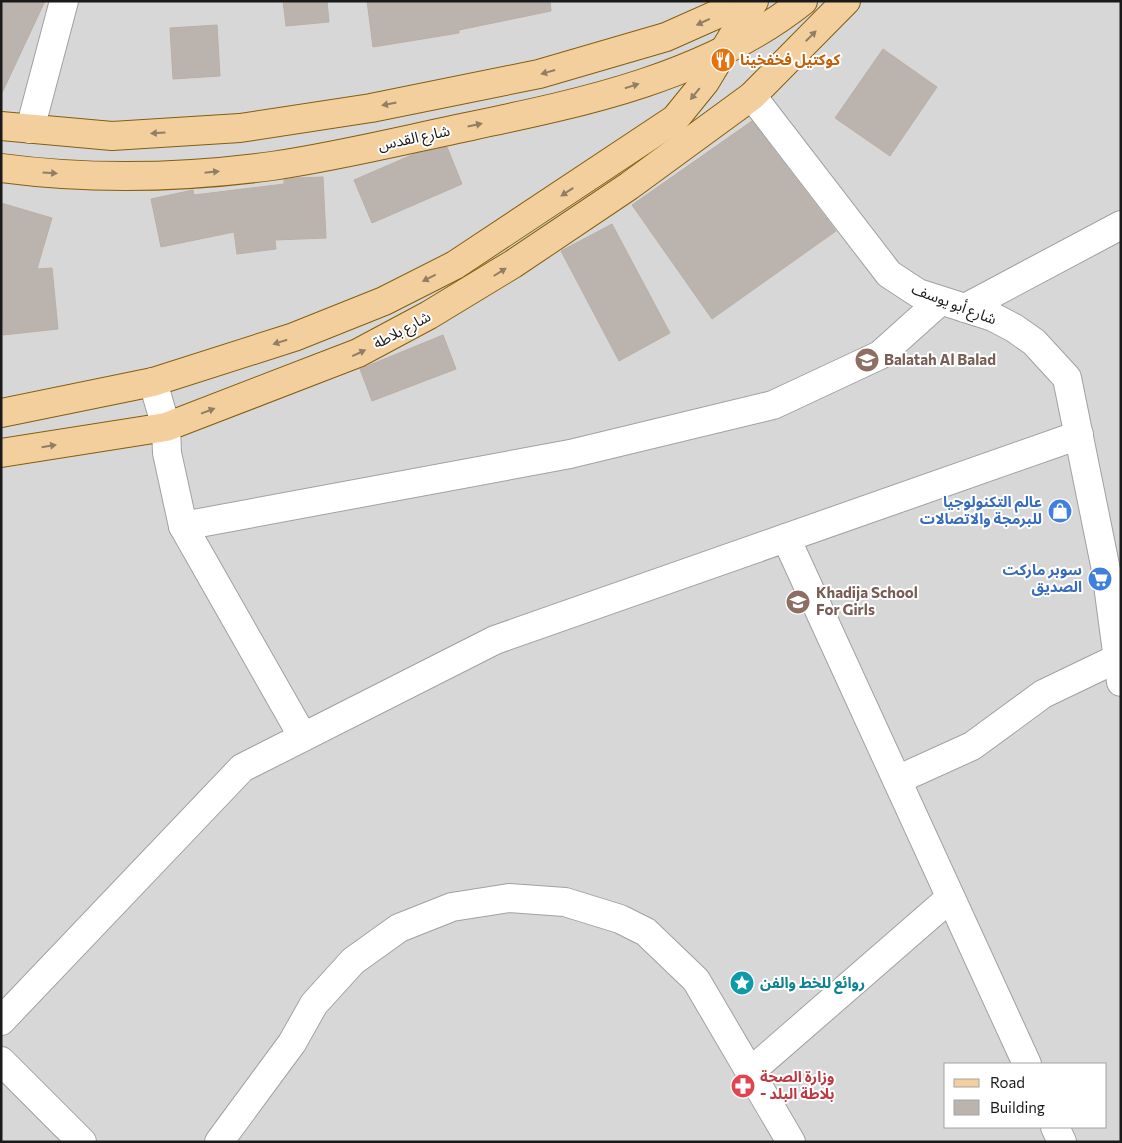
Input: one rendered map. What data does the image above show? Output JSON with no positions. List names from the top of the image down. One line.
{"streets":{"main road":["شارع القدس","شارع بلاطة"],"street":["شارع أبو يوسف"]},"crossings":[["شارع أبو يوسف","شارع بلاطة"]],"places":{"restaurant":["كوكتيل فخفخينا"],"school or university":["Balatah Al Balad","Khadija School For Girls"],"shop":["عالم التكنولوجيا للبرمجة والاتصالات"],"supermarket":["سوبر ماركت الصديق"],"place":["روائع للخط والفن"],"pharmacy":["وزارة الصحة - بلاطة البلد"]},"legend":["Road","Building"]}
